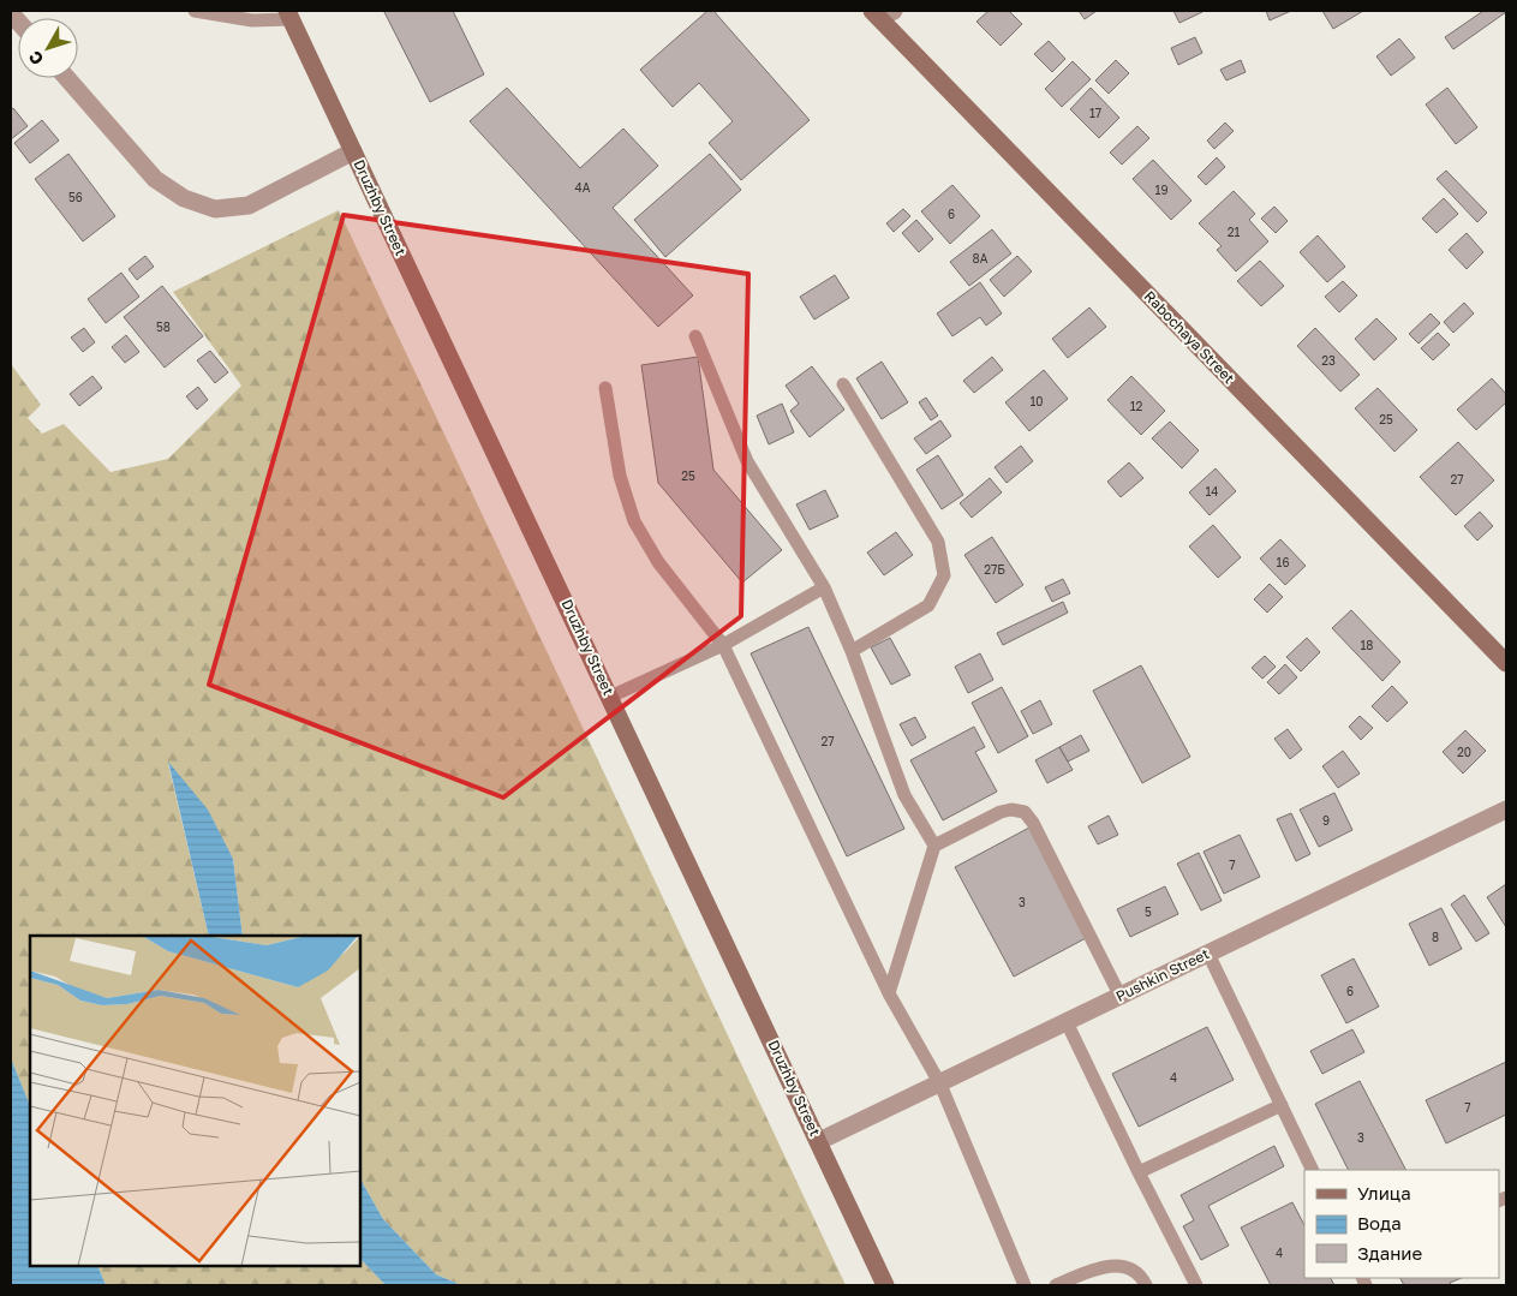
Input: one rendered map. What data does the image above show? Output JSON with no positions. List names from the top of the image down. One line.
{"streets":{"main road":["Druzhby Street","Rabochaya Street"],"street":["Pushkin Street"]},"crossings":[["Druzhby Street","Pushkin Street"]],"house_numbers":["17","4А","19","56","6","21","8А","58","23","10","12","25","25","27","14","16","27Б","18","27","20","9","7","3","5","8","6","4","7","3","4"],"legend":["Улица","Вода","Здание"],"north":"bottom left"}
